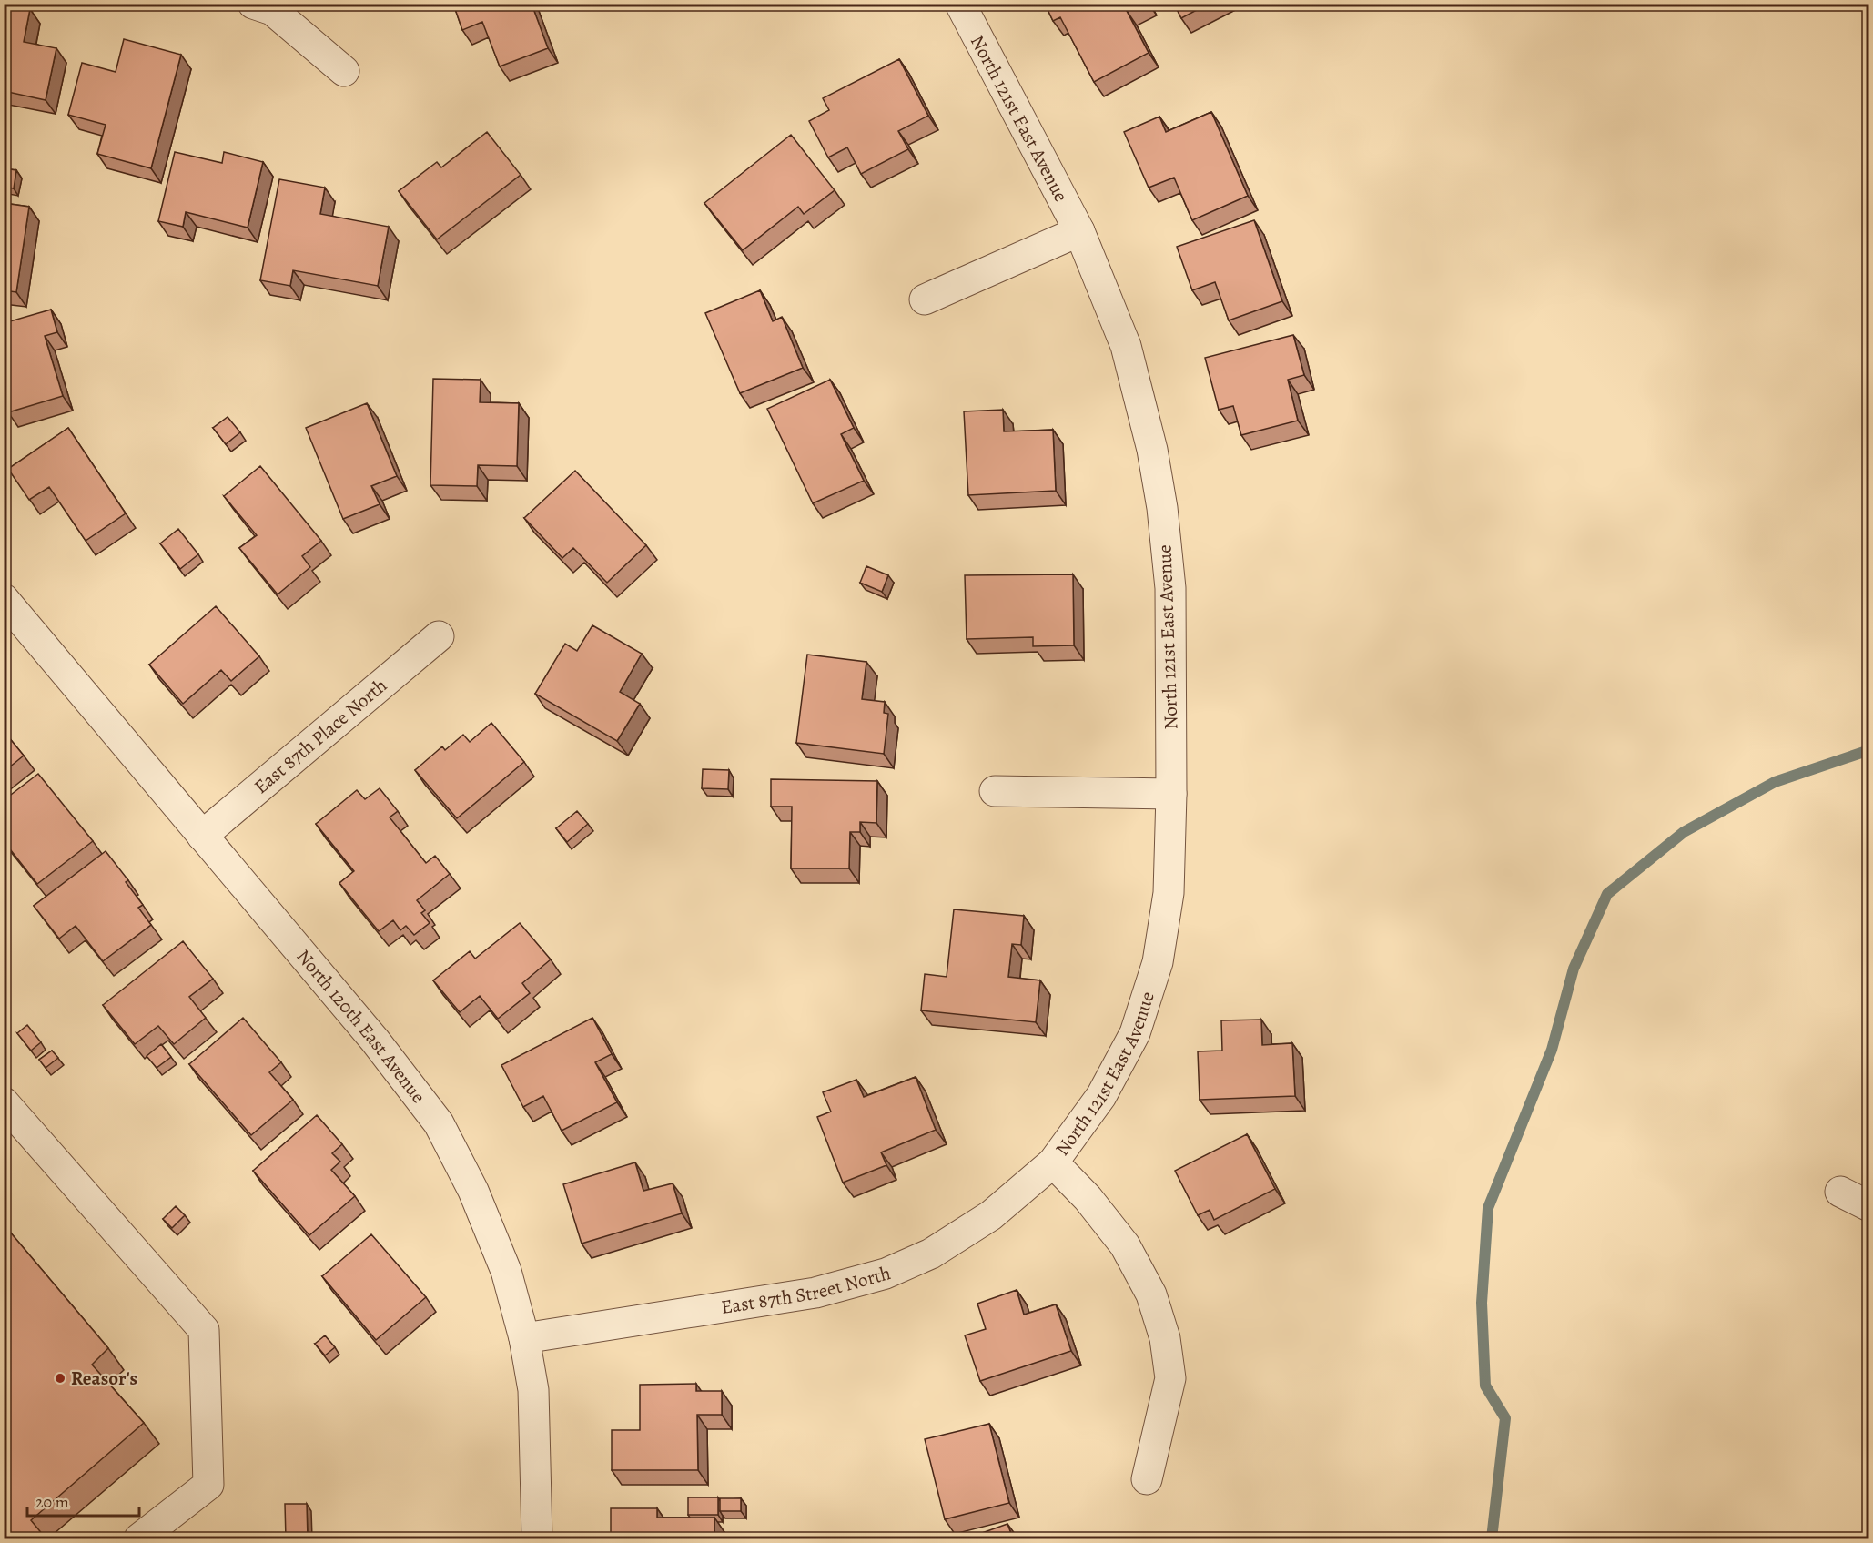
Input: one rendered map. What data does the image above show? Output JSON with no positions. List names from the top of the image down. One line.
{"streets":{"street":["North 121st East Avenue","East 87th Place North","North 120th East Avenue","East 87th Street North"]},"crossings":[["North 121st East Avenue","East 87th Street North"],["East 87th Place North","North 120th East Avenue"],["North 120th East Avenue","East 87th Street North"]],"places":["Reasor's"],"scale_bar":"20 m"}
